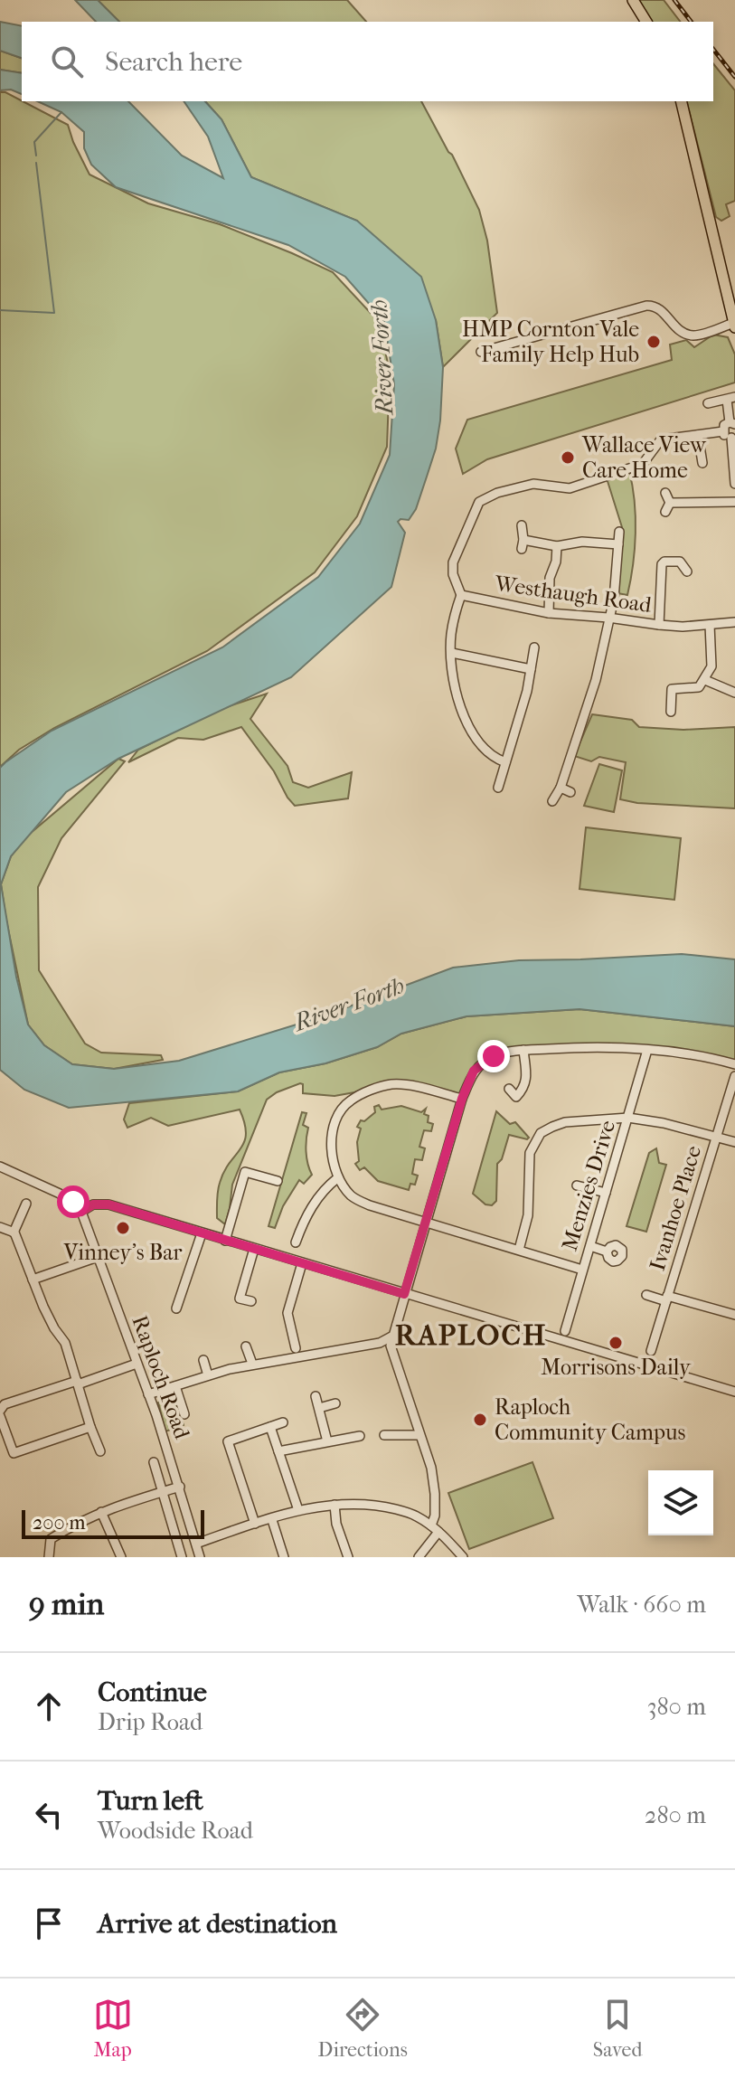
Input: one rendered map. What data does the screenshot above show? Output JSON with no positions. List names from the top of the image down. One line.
{"streets":{"street":["Westhaugh Road","Menzies Drive","Ivanhoe Place","Raploch Road"]},"districts":["RAPLOCH"],"water":["River Forth"],"places":["HMP Cornton Vale Family Help Hub","Wallace View Care Home","Vinney's Bar","Morrisons Daily","Raploch Community Campus"],"scale_bar":"200 m","page":{"search":"Search here","scale":"200 m","heading":["9 min","Walk · 660 m"],"list":[["Continue","Drip Road","380 m"],["Turn left","Woodside Road","280 m"],"Arrive at destination"],"nav":["Map","Directions","Saved"]}}
